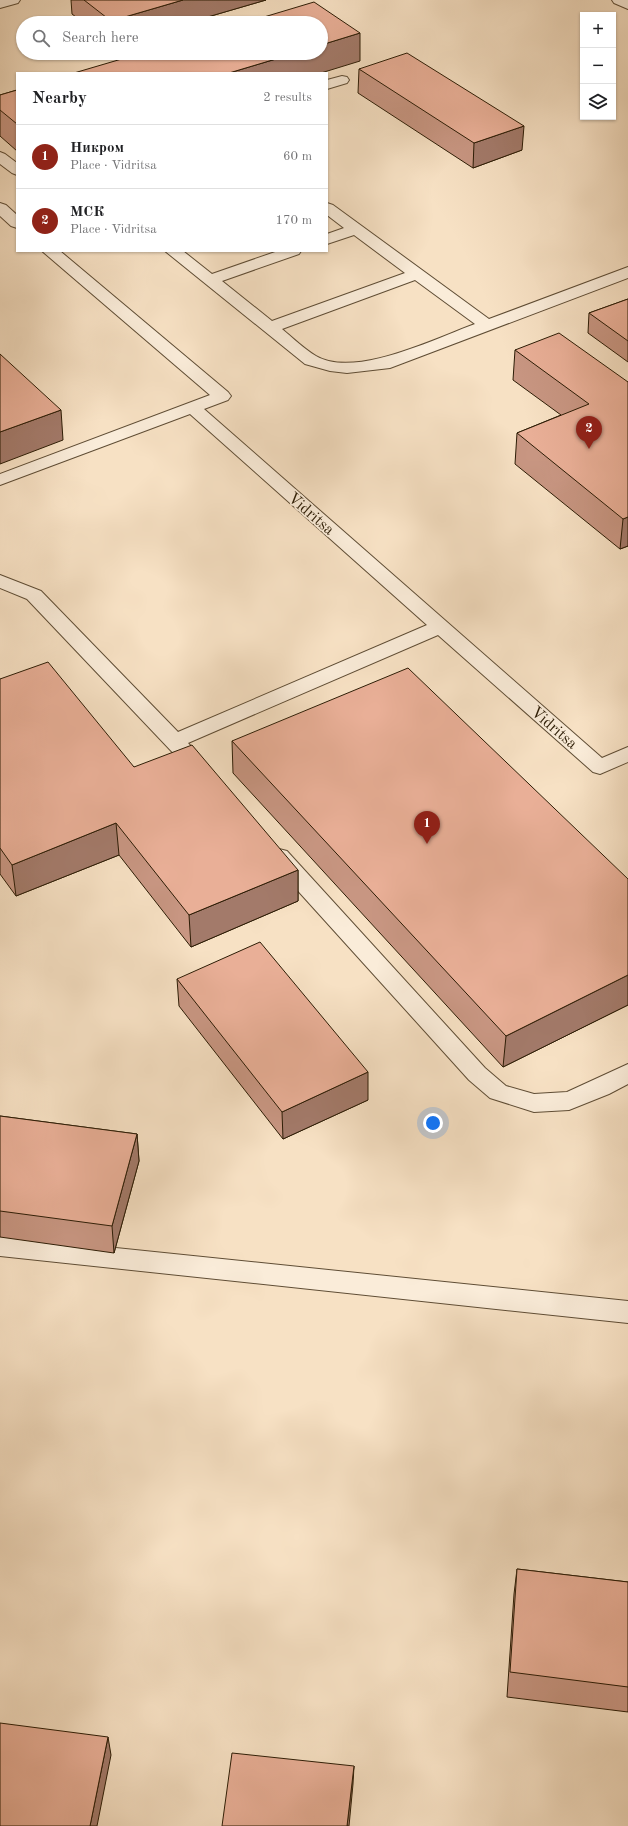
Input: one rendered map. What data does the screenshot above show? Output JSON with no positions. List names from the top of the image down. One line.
{"streets":{"street":["Vidritsa"]},"page":{"map_buttons":["+","−"],"search":"Search here","heading":["Nearby","2 results"],"list":[{"mark":"1","name":"Никром","note":"Place · Vidritsa","value":"60 m"},{"mark":"2","name":"МСК","note":"Place · Vidritsa","value":"170 m"}],"pins":["2","1"]}}
